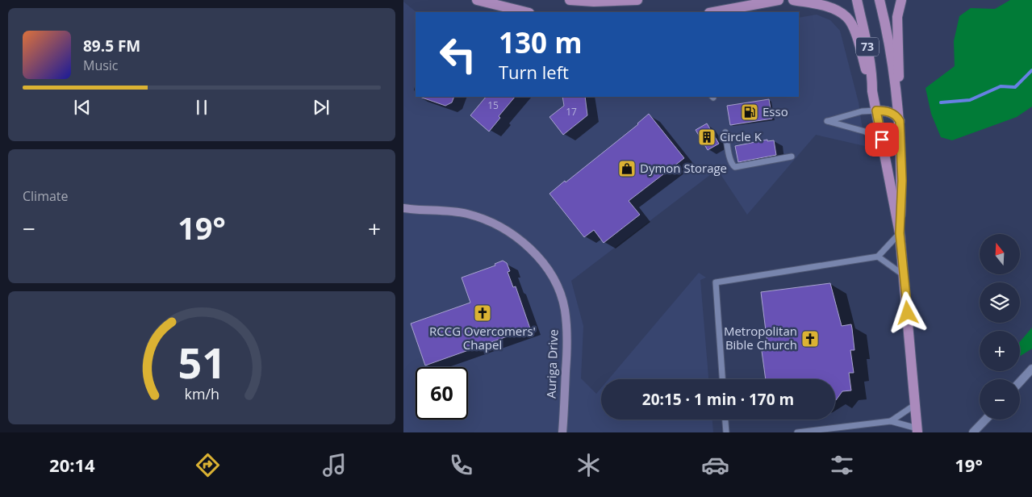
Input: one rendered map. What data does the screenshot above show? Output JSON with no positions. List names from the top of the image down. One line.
{"streets":{"main road":["73"],"street":["Auriga Drive"]},"places":{"fuel station":["Esso"],"building":["Circle K"],"shop":["Dymon Storage"],"church":["RCCG Overcomers' Chapel","Metropolitan Bible Church"]},"house_numbers":["15","17"],"north":"top","page":{"turn":["130 m","Turn left"],"song":["89.5 FM","Music"],"tile":"Climate","heat":["−","19°","+"],"map_buttons":["+","−"],"limit":"60","trip":"20:15 · 1 min · 170 m","tabs":["20:14","19°"],"gauge":["51","km/h"]}}
